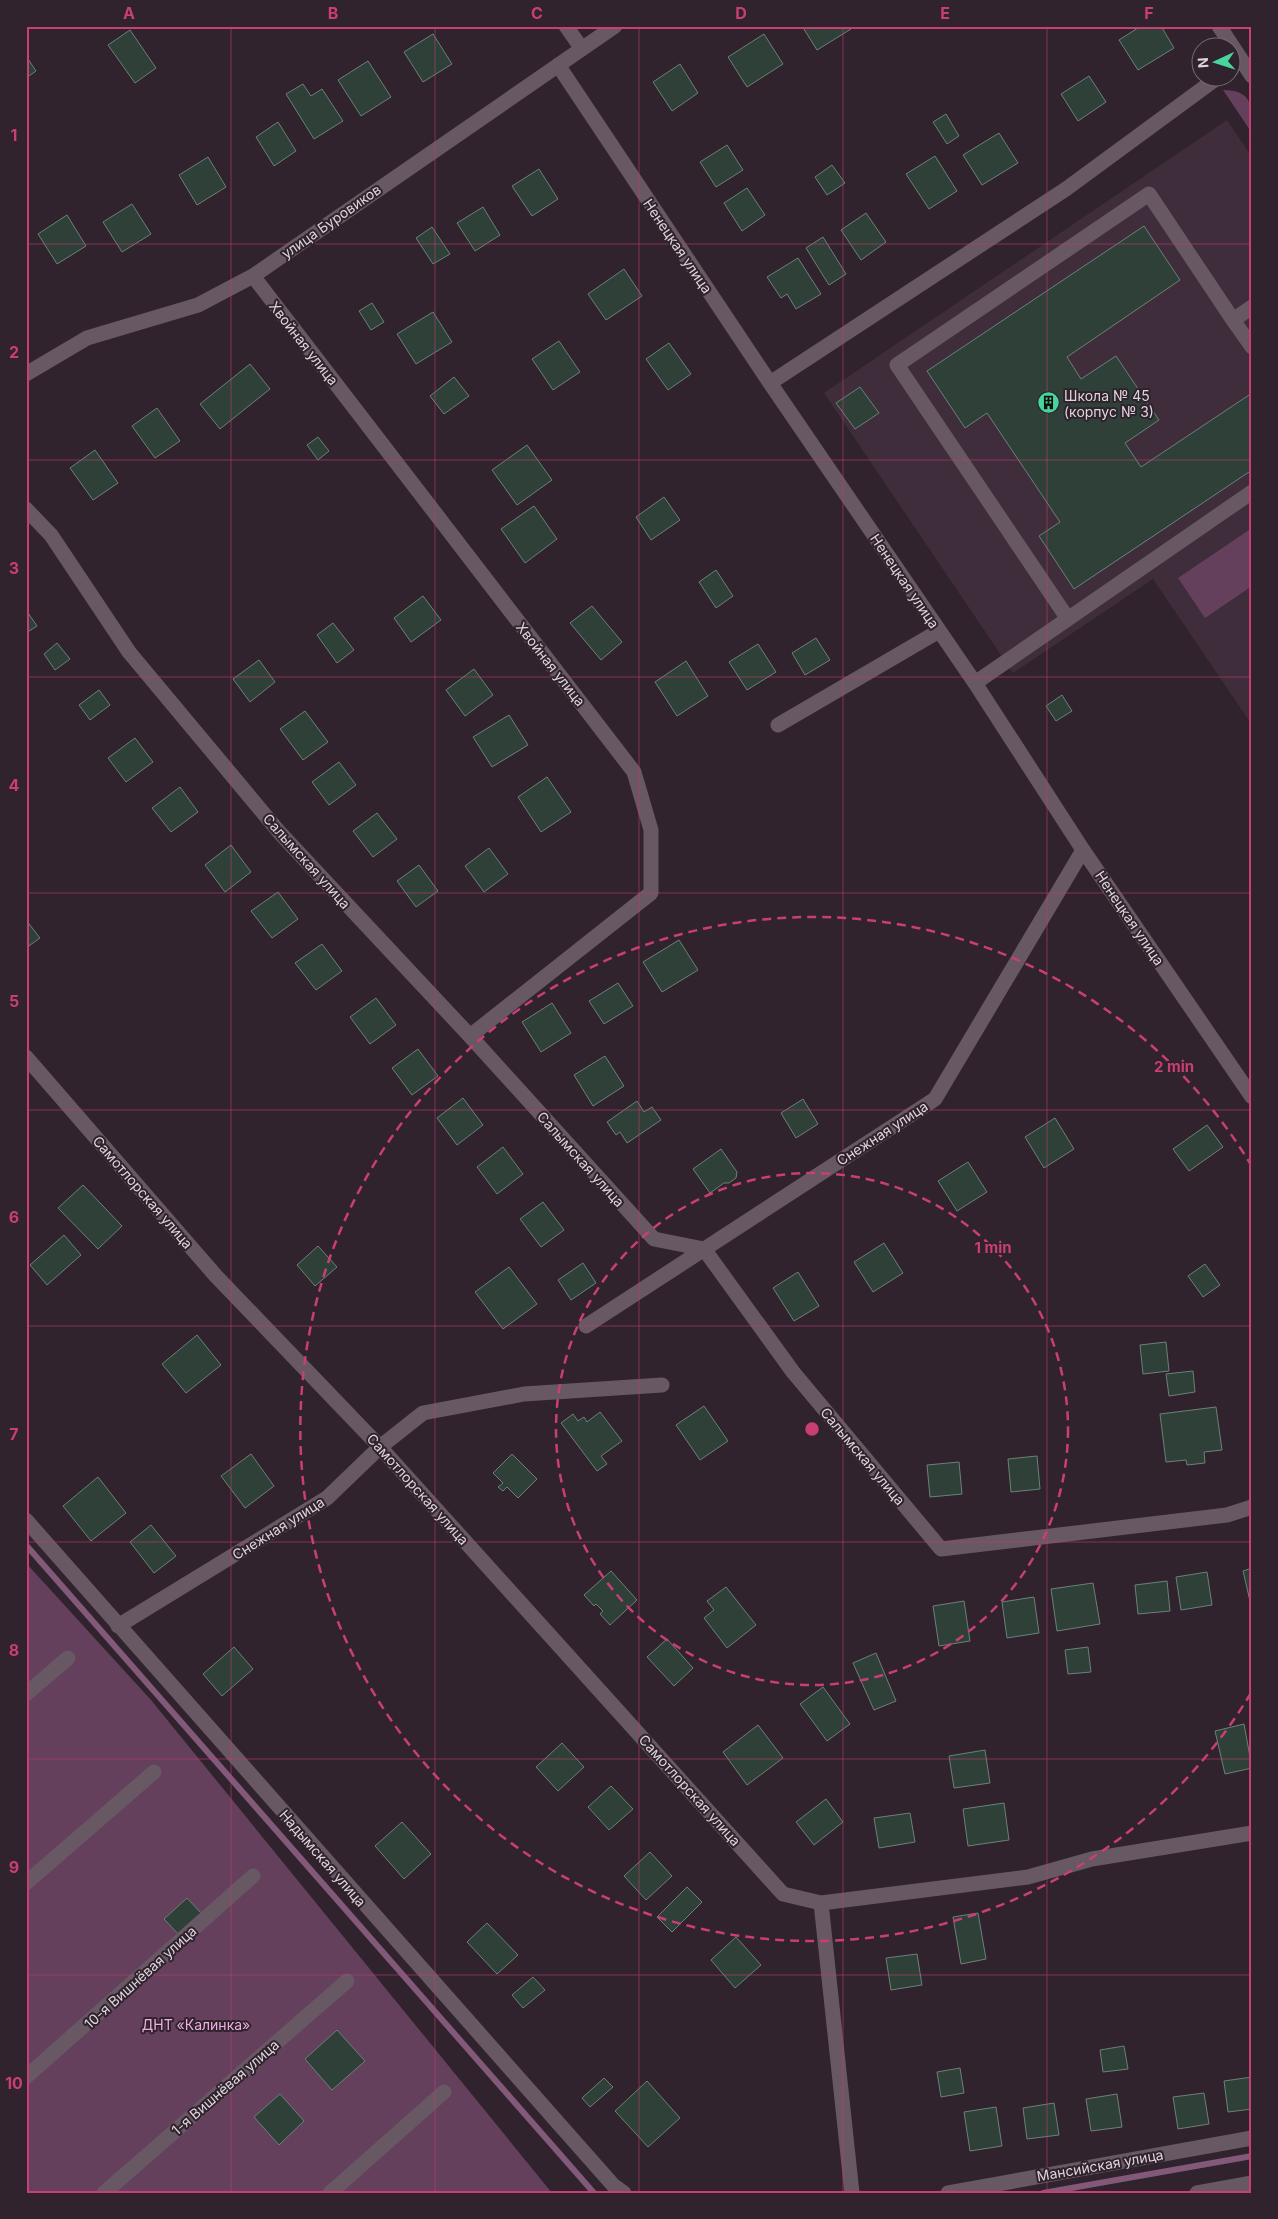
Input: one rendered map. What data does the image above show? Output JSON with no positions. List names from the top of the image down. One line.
{"streets":{"street":["улица Буровиков","Ненецкая улица","Хвойная улица","Салымская улица","Снежная улица","Самотлорская улица","Надымская улица","10-я Вишнёвая улица","1-я Вишнёвая улица","Мансийская улица"]},"crossings":[["улица Буровиков","Ненецкая улица"],["улица Буровиков","Хвойная улица"],["Ненецкая улица","Снежная улица"],["Хвойная улица","Салымская улица"],["Салымская улица","Снежная улица"],["Снежная улица","Самотлорская улица"],["Снежная улица","Надымская улица"]],"parks":["ДНТ «Калинка»"],"places":{"building":["Школа № 45 (корпус № 3)"]},"north":"left","grid":{"columns":["A","B","C","D","E","F"],"rows":["1","2","3","4","5","6","7","8","9","10"]},"rings":["2 min","1 min"]}
